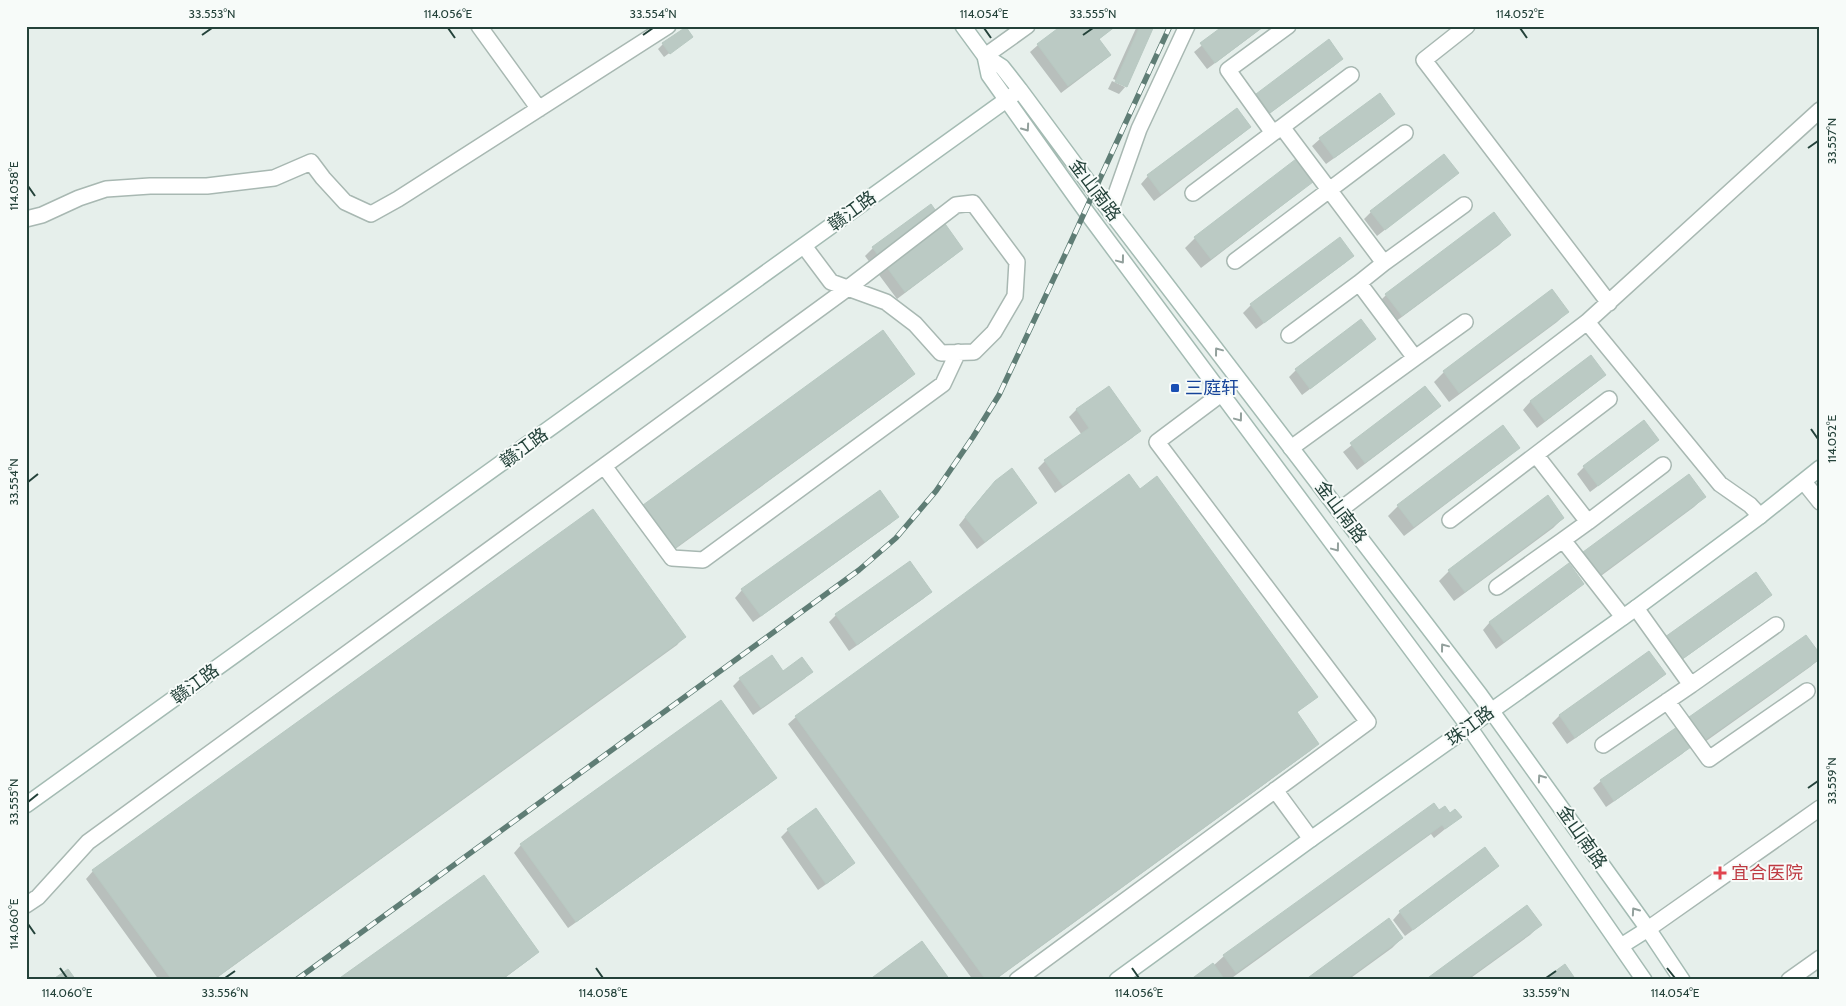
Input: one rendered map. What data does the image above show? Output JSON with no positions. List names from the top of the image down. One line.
{"streets":{"street":["金山南路","赣江路","珠江路"]},"crossings":[["金山南路","赣江路"],["金山南路","珠江路"]],"places":{"transit":["三庭轩"],"health":["宜合医院"]},"coordinates":["33.553°N","114.056°E","33.554°N","114.054°E","33.555°N","114.052°E","33.557°N","114.058°E","33.559°N","114.060°E","33.556°N"]}
